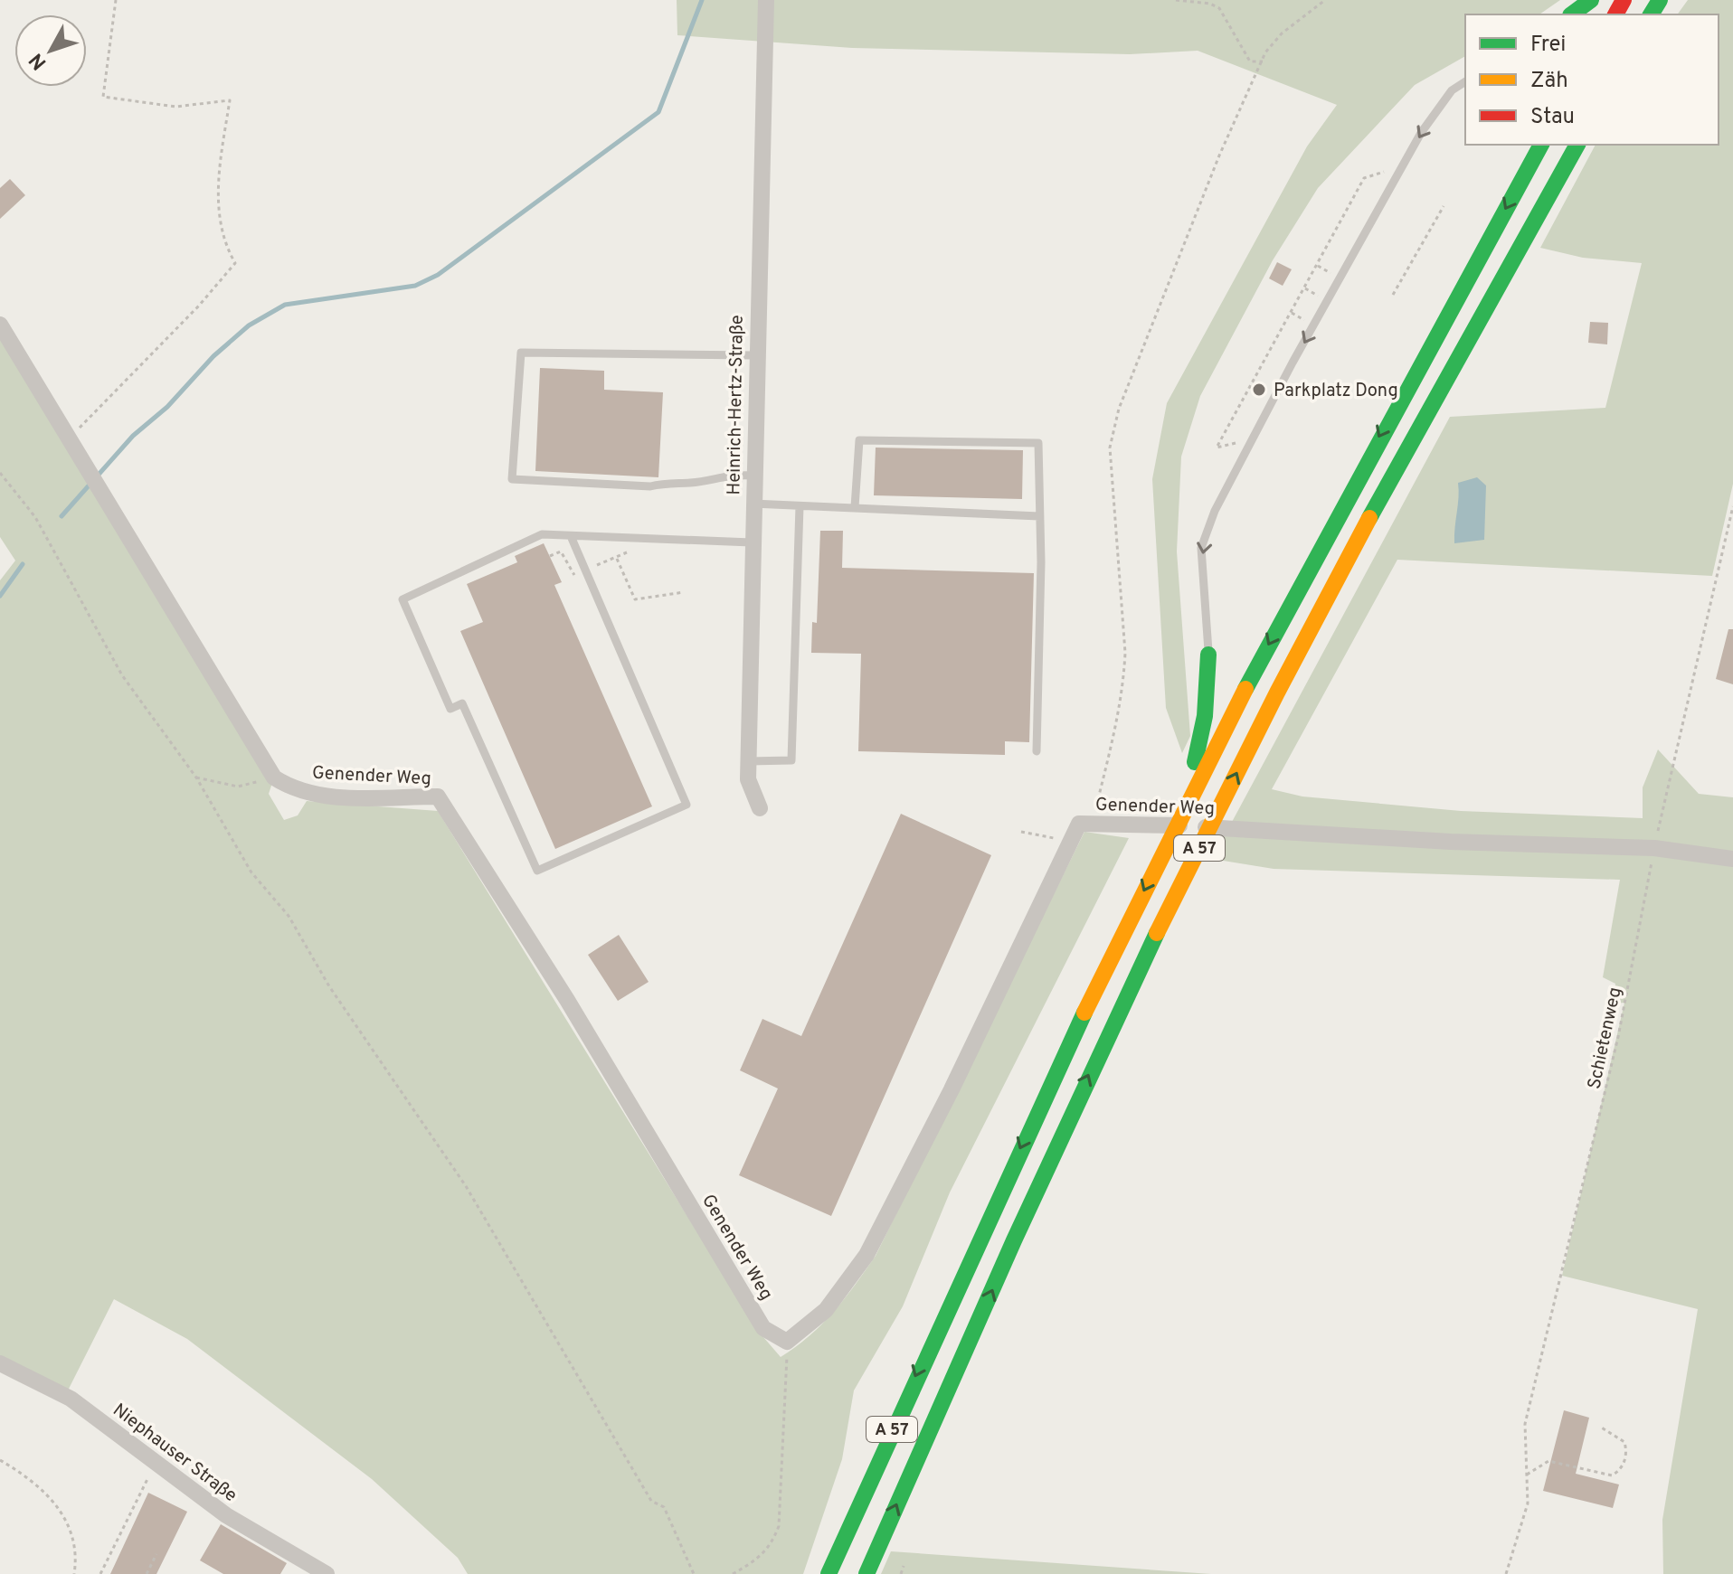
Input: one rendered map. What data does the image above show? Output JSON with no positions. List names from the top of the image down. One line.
{"streets":{"highway":["A 57"],"street":["Heinrich-Hertz-Straße","Genender Weg","Niephauser Straße"],"path":["Schietenweg"]},"crossings":[["Genender Weg","Schietenweg"]],"places":["Parkplatz Dong"],"legend":["Frei","Zäh","Stau"],"north":"bottom left"}
